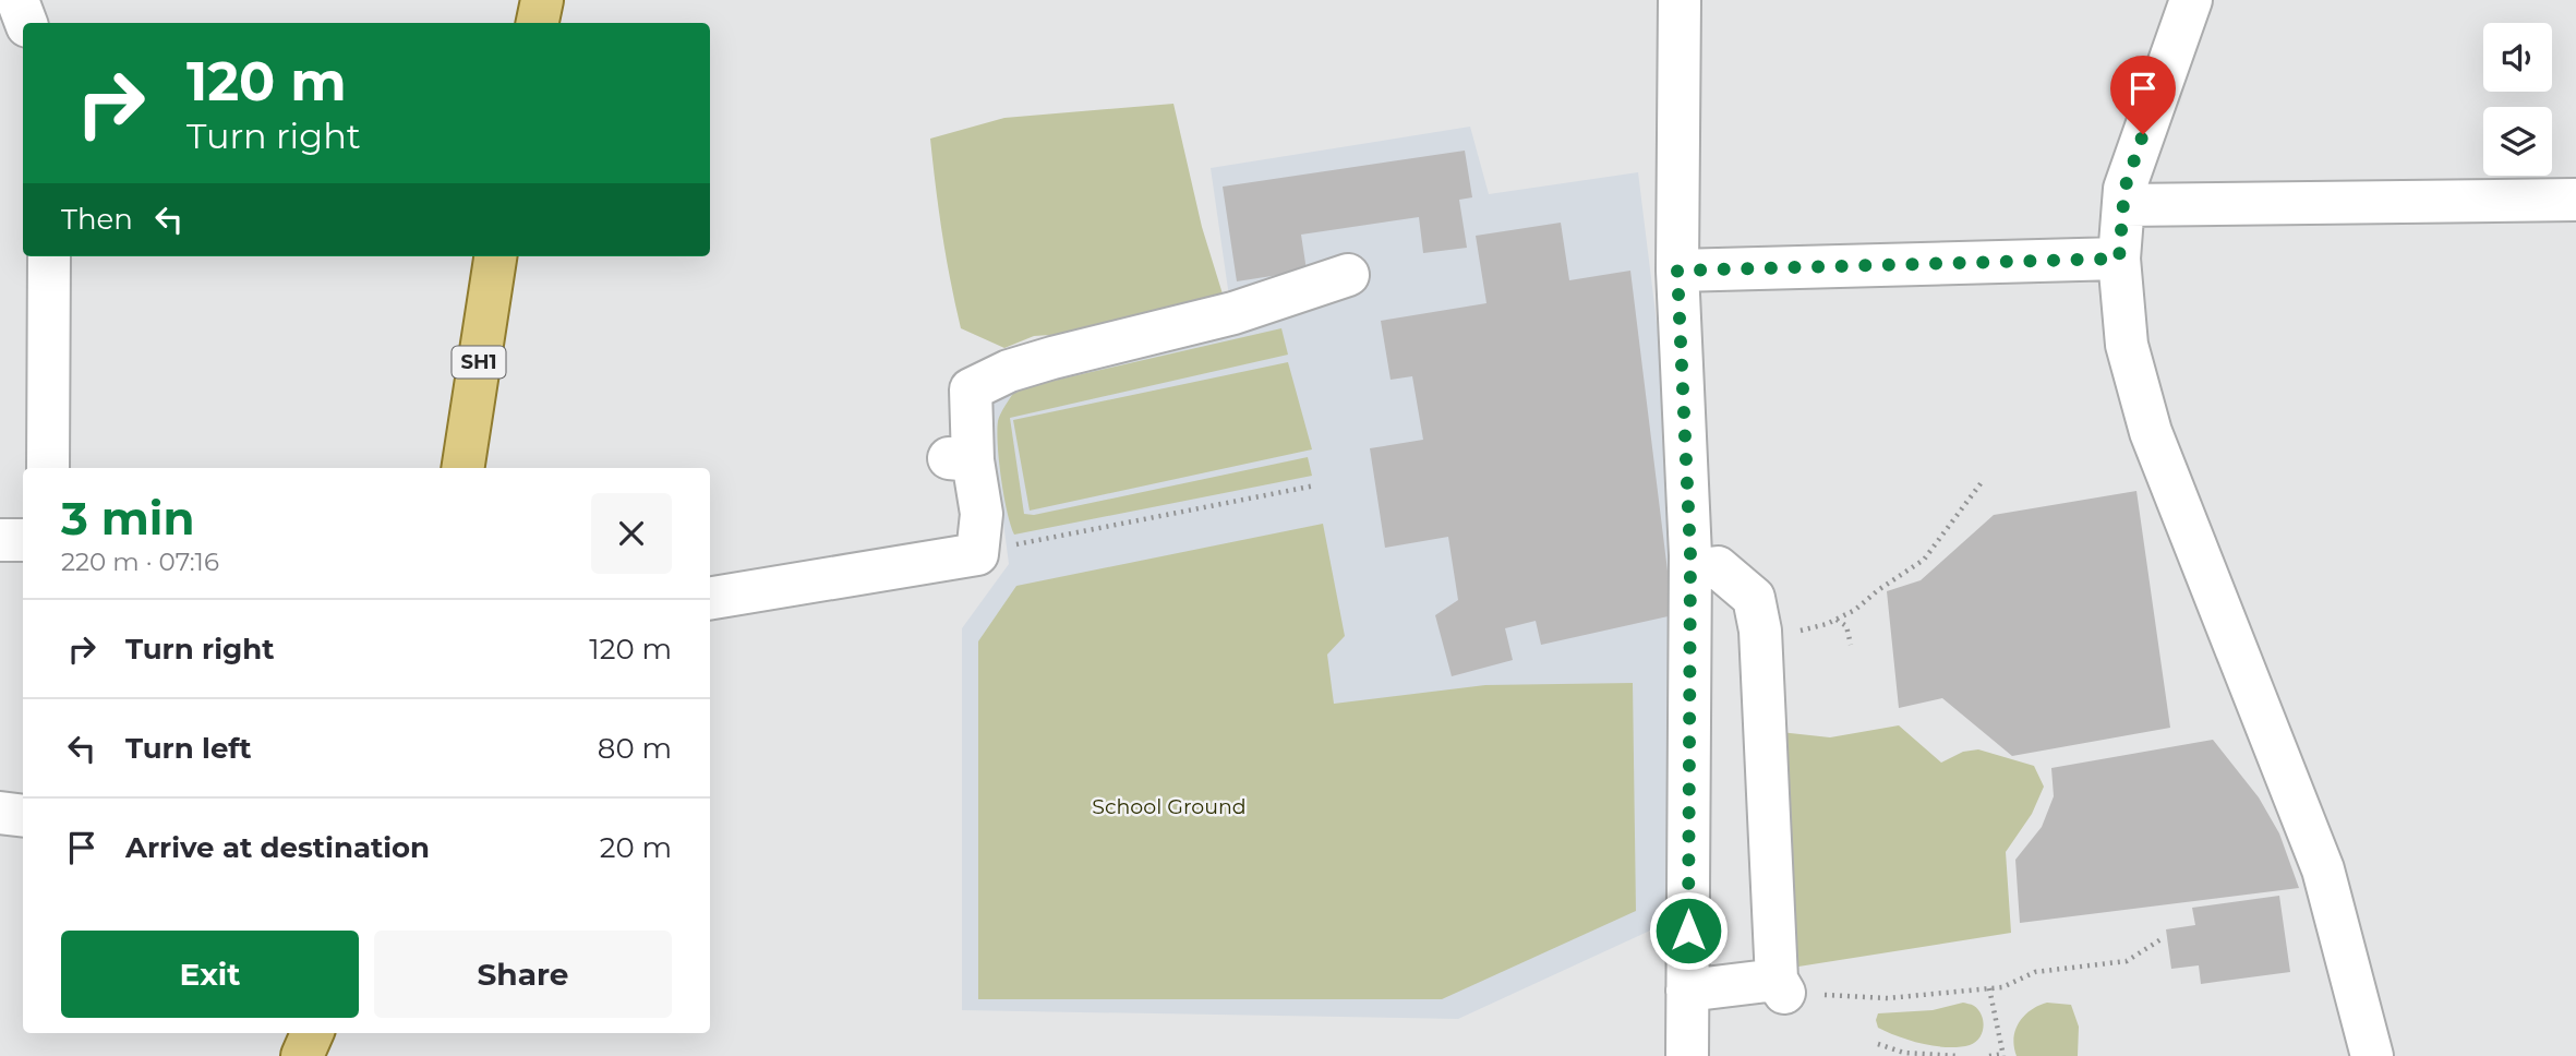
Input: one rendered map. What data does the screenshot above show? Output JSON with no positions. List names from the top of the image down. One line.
{"streets":{"main road":["SH1"]},"parks":["School Ground"],"page":{"turn":["120 m","Turn right"],"then":"Then","heading":["3 min","220 m · 07:16"],"list":[{"name":"Turn right","value":"120 m"},{"name":"Turn left","value":"80 m"},{"name":"Arrive at destination","value":"20 m"}],"buttons":["Exit","Share"]}}
